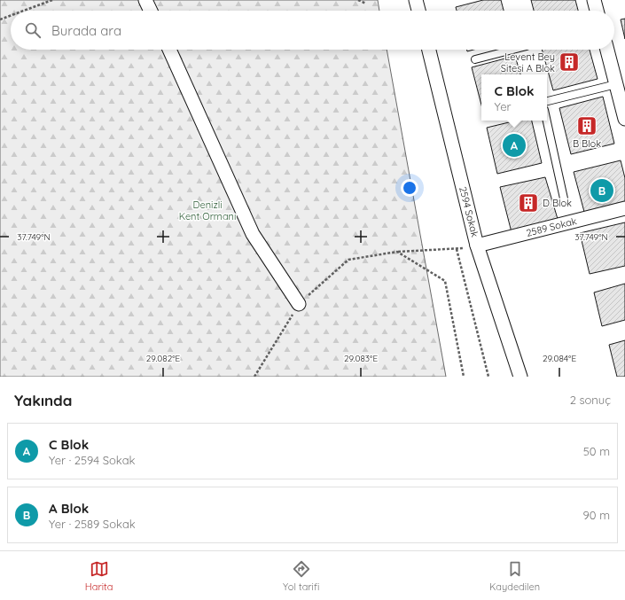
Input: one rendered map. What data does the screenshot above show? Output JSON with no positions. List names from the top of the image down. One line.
{"streets":{"street":["2594 Sokak","2589 Sokak"]},"crossings":[["2594 Sokak","2589 Sokak"]],"parks":["Denizli Kent Ormanı"],"places":{"building":["Levent Bey Sitesi A Blok","B Blok","D Blok"]},"page":{"search":"Burada ara","popup":["C Blok","Yer"],"pins":["A","B"],"heading":["Yakında","2 sonuç"],"list":[{"mark":"A","name":"C Blok","note":"Yer · 2594 Sokak","value":"50 m"},{"mark":"B","name":"A Blok","note":"Yer · 2589 Sokak","value":"90 m"}],"nav":["Harita","Yol tarifi","Kaydedilen"]},"coordinates":["37.749°N","29.082°E","29.083°E","29.084°E"]}
